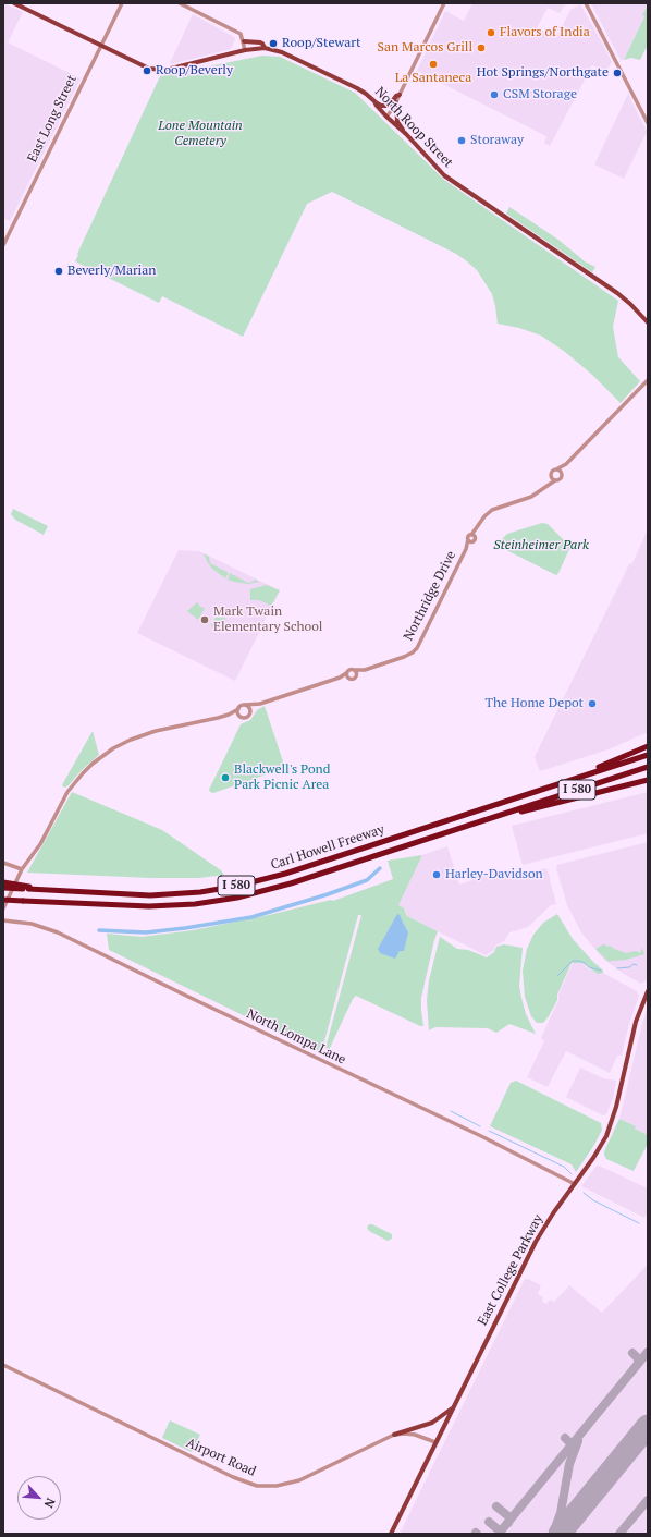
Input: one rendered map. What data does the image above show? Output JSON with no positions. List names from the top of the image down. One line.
{"streets":{"highway":["I 580","Carl Howell Freeway"],"main road":["North Roop Street","East College Parkway"],"street":["East Long Street","Northridge Drive","North Lompa Lane","Airport Road"]},"crossings":[["East Long Street","North Roop Street"],["North Lompa Lane","East College Parkway"],["East College Parkway","Airport Road"]],"parks":["Lone Mountain Cemetery","Steinheimer Park"],"places":["Flavors of India","Roop/Stewart","San Marcos Grill","La Santaneca","Roop/Beverly","Hot Springs/Northgate","CSM Storage","Storaway","Beverly/Marian","Mark Twain Elementary School","The Home Depot","Blackwell's Pond Park Picnic Area","Harley-Davidson"],"north":"bottom right"}
